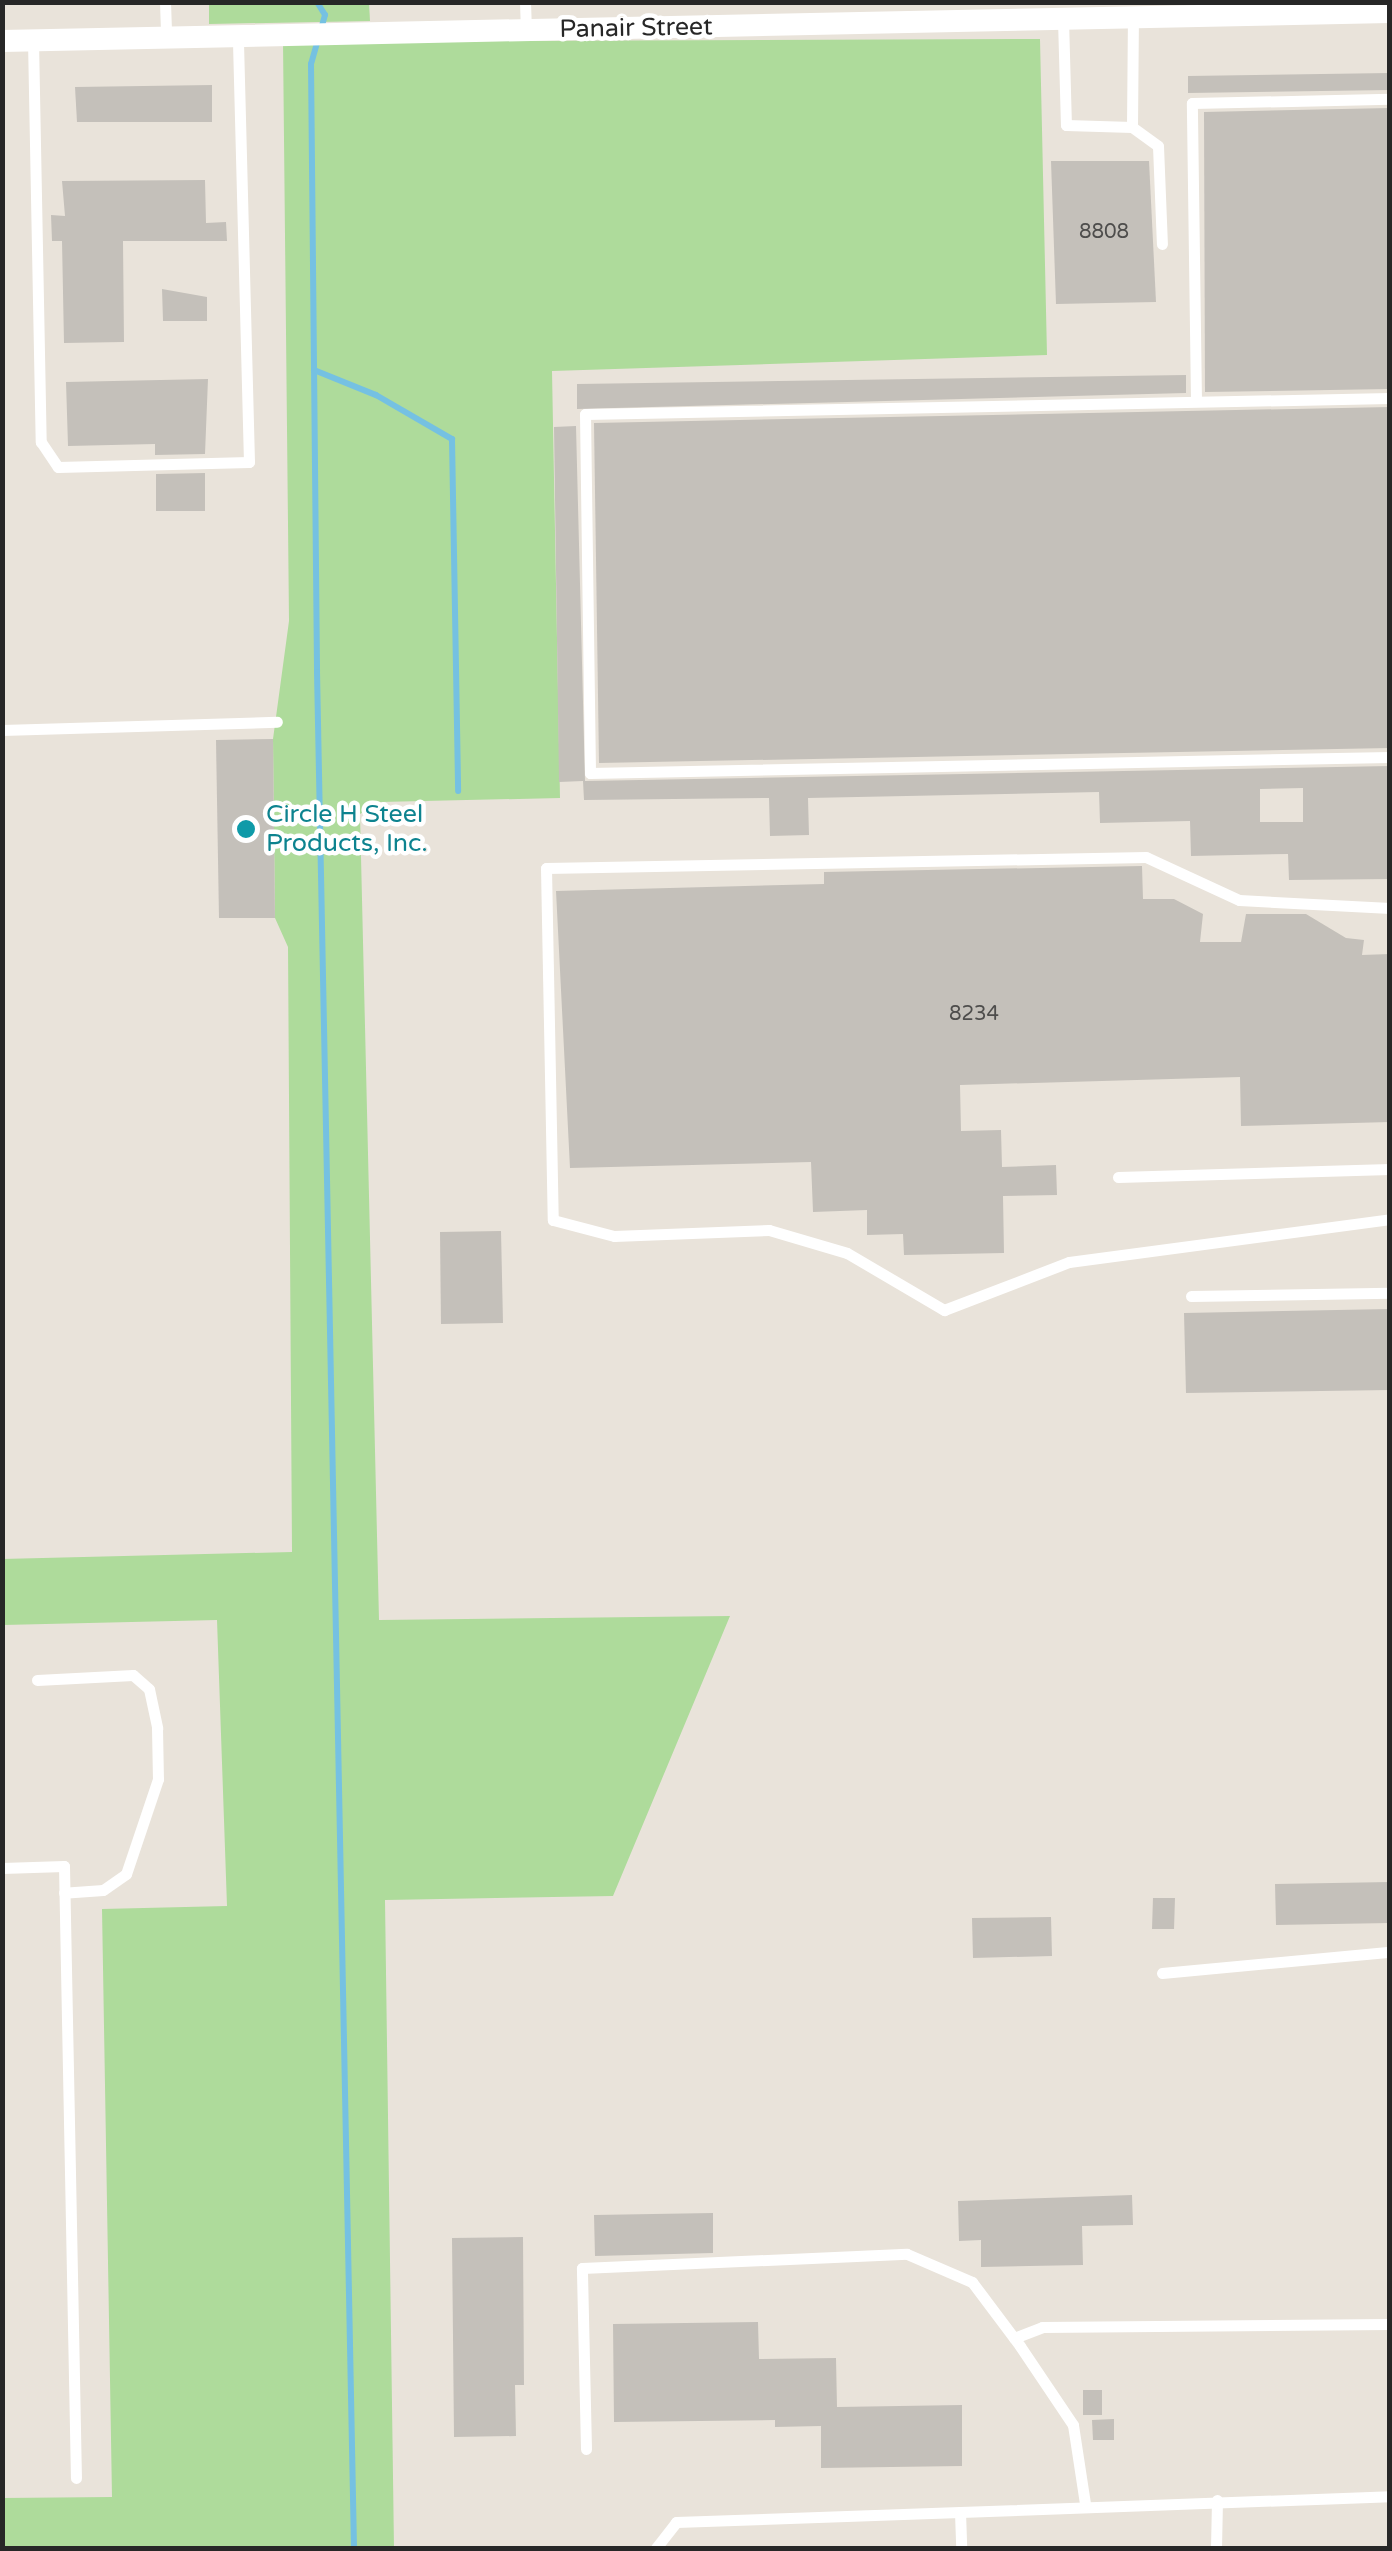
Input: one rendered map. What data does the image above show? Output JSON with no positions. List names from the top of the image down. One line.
{"streets":{"street":["Panair Street"]},"places":["Circle H Steel Products, Inc."],"house_numbers":["8808","8234"]}
